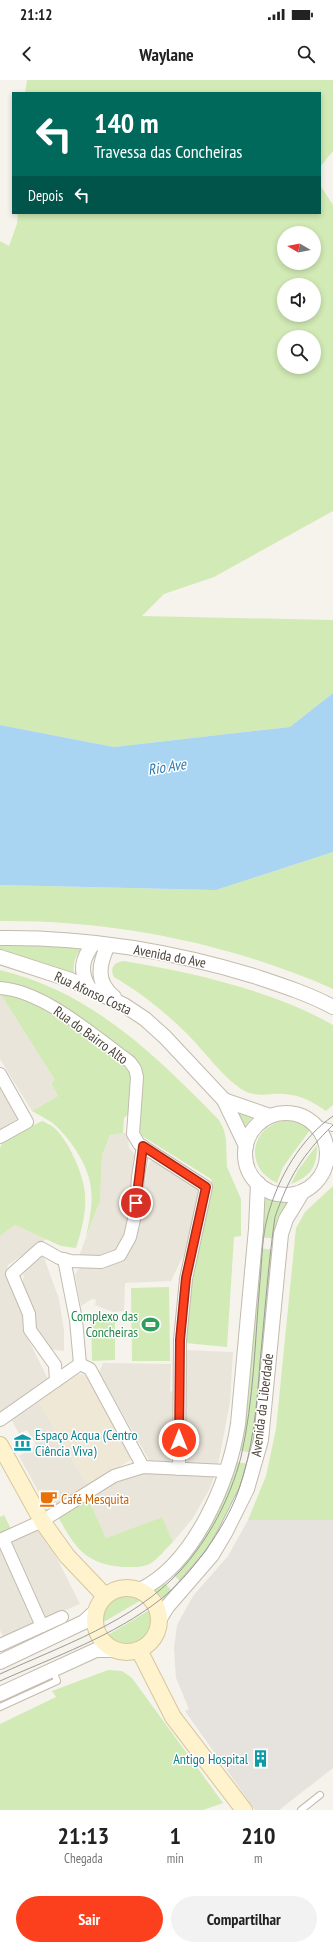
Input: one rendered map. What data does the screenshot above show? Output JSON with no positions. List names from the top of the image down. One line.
{"streets":{"street":["Avenida do Ave","Rua Afonso Costa","Rua do Bairro Alto","Avenida da Liberdade"]},"crossings":[["Rua Afonso Costa","Avenida da Liberdade"]],"water":["Rio Ave"],"places":{"sports":["Complexo das Concheiras"],"museum":["Espaço Acqua (Centro Ciência Viva)"],"cafe":["Café Mesquita"],"building":["Antigo Hospital"]},"north":"left","page":{"status":"21:12","header":"Waylane","turn":["140 m","Travessa das Concheiras"],"then":"Depois","eta":["21:13","Chegada","1","min","210","m"],"buttons":["Sair","Compartilhar"]}}
